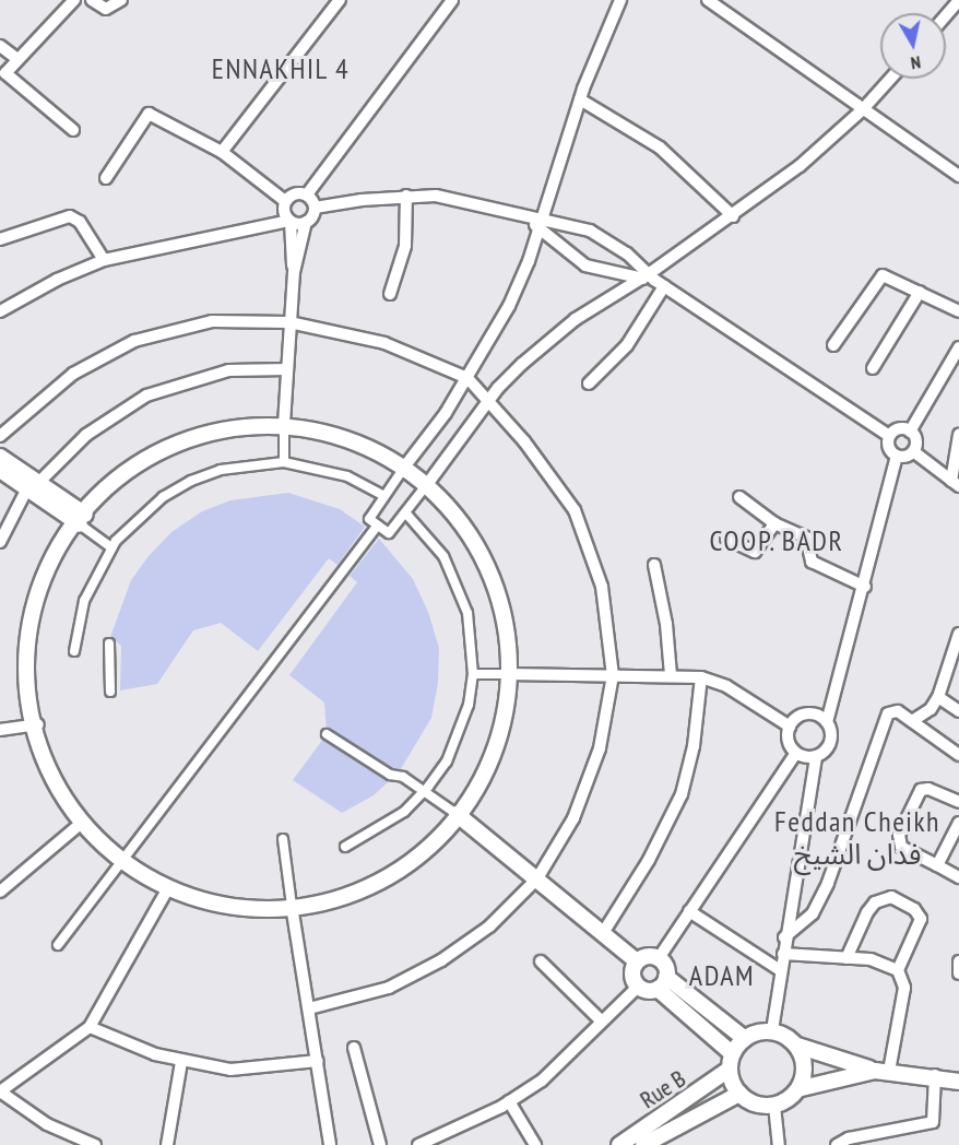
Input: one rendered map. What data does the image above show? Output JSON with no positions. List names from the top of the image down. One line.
{"streets":{"street":["Rue B"]},"districts":["ENNAKHIL 4","COOP. BADR","Feddan Cheikh فدان الشيخ","ADAM"],"north":"bottom"}
